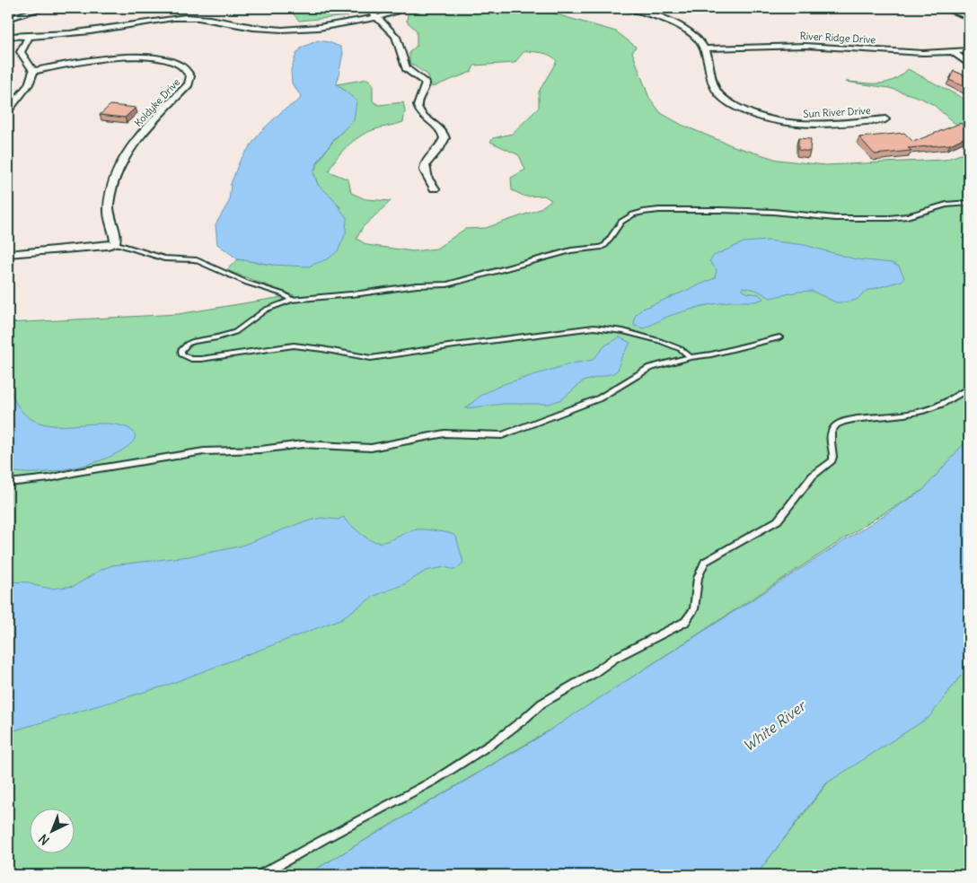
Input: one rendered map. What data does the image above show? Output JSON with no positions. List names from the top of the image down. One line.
{"streets":{"street":["River Ridge Drive","Koldyke Drive","Sun River Drive"]},"crossings":[["River Ridge Drive","Sun River Drive"]],"water":["White River"],"north":"bottom left"}
